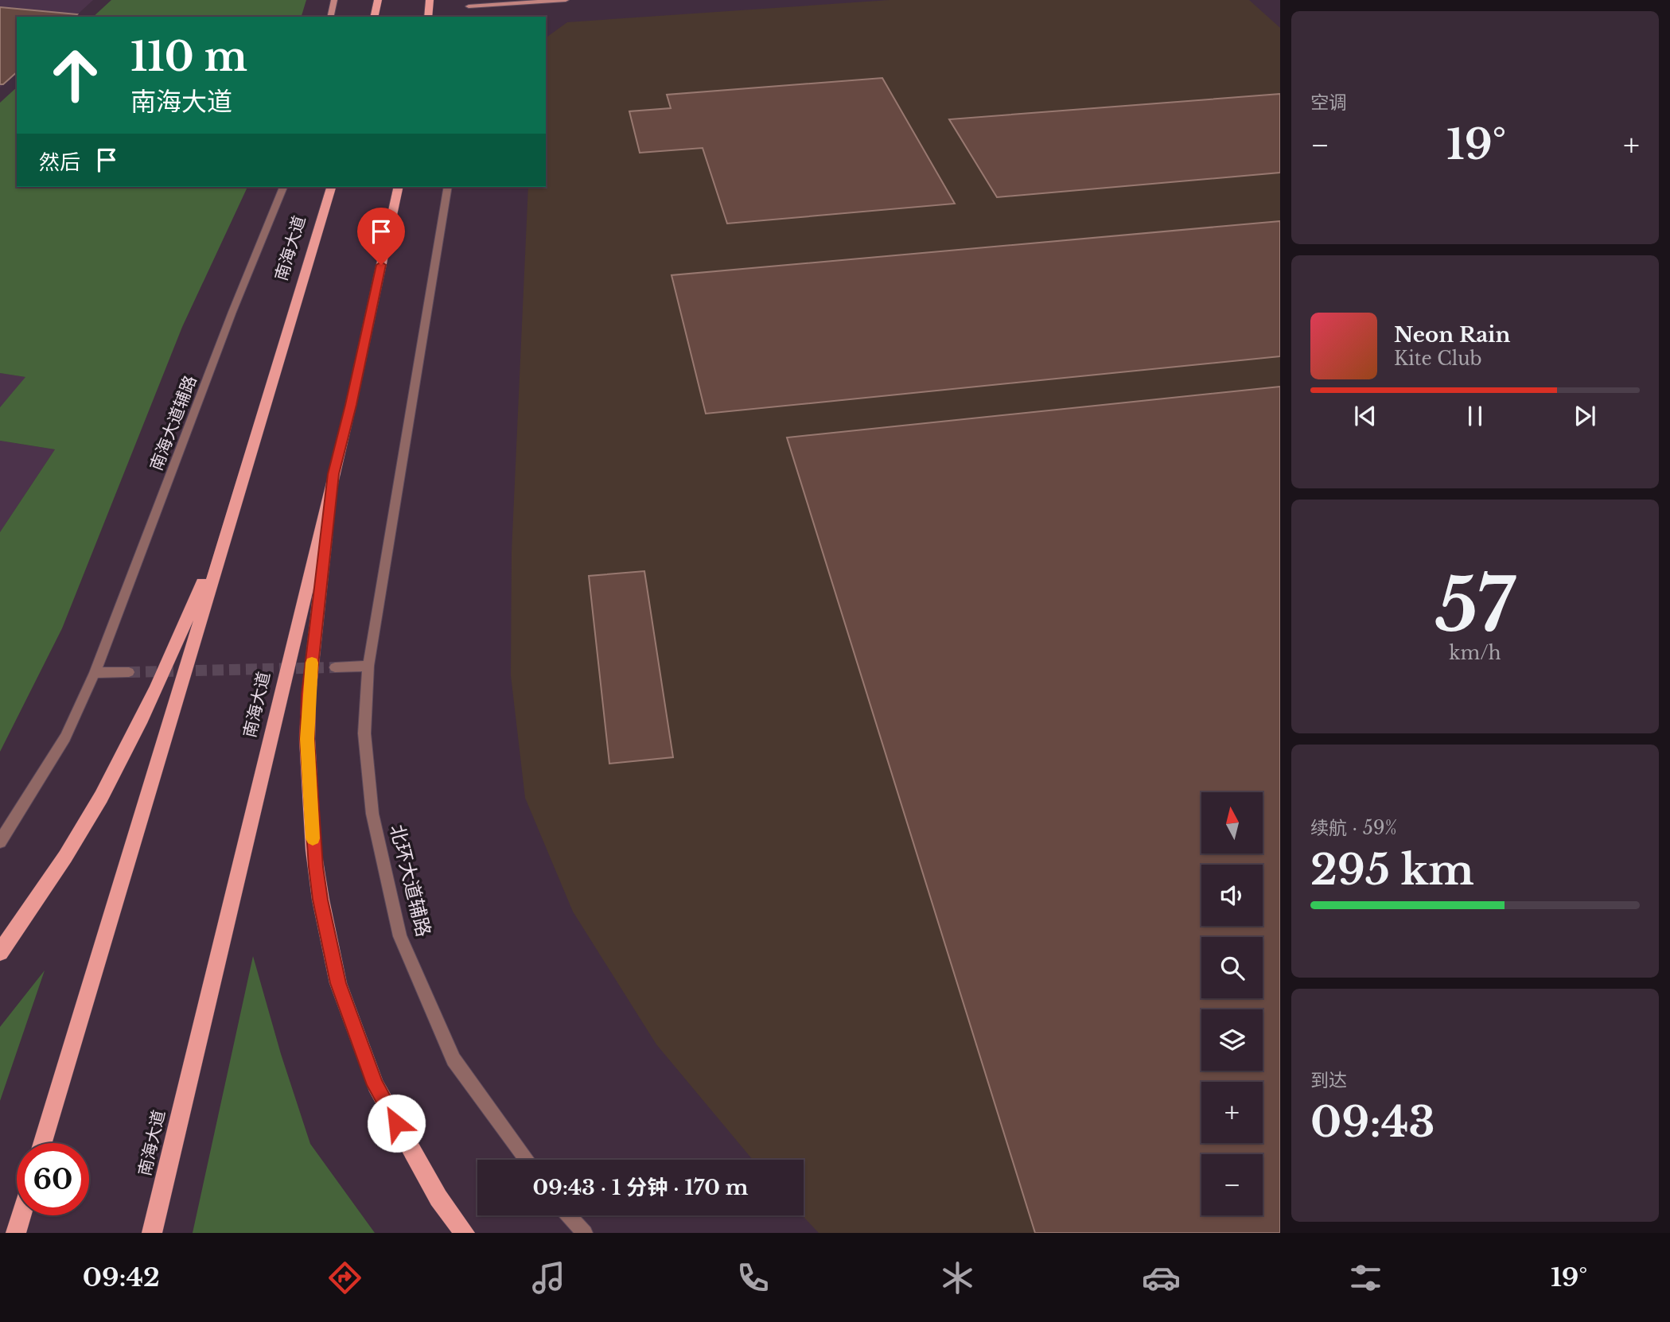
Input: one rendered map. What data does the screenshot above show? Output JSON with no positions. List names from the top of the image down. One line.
{"streets":{"main road":["南海大道"],"street":["南海大道辅路","北环大道辅路"]},"north":"top","page":{"tile":["空调",["57","km/h"],["续航 · 59%","295 km"],["到达","09:43"]],"turn":["110 m","南海大道"],"heat":["−","19°","+"],"then":"然后","song":["Neon Rain","Kite Club"],"map_buttons":["+","−"],"limit":"60","trip":"09:43 · 1 分钟 · 170 m","tabs":["09:42","19°"]}}
